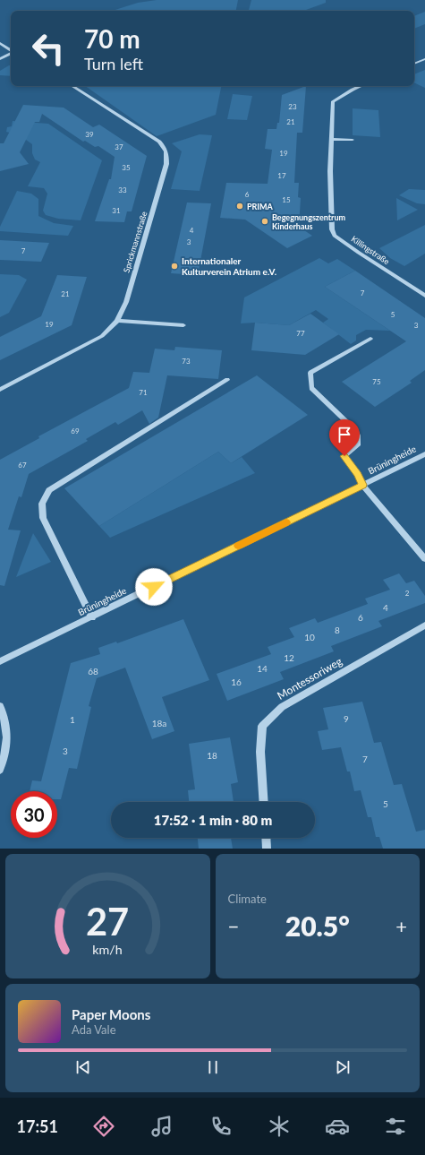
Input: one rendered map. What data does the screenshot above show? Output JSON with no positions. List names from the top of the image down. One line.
{"streets":{"street":["Sprickmannstraße","Killingstraße","Brüningheide","Montessoriweg"]},"places":["PRIMA","Begegnungszentrum Kinderhaus","Internationaler Kulturverein Atrium e.V."],"house_numbers":["23","21","39","37","19","35","17","33","6","15","31","4","3","7","7","21","5","19","3","77","73","75","71","69","67","2","4","6","8","10","12","14","68","16","9","1","18a","3","18","7","5"],"page":{"turn":["70 m","Turn left"],"limit":"30","trip":"17:52 · 1 min · 80 m","tile":"Climate","heat":["−","20.5°","+"],"song":["Paper Moons","Ada Vale"],"tabs":"17:51","gauge":["27","km/h"]}}
